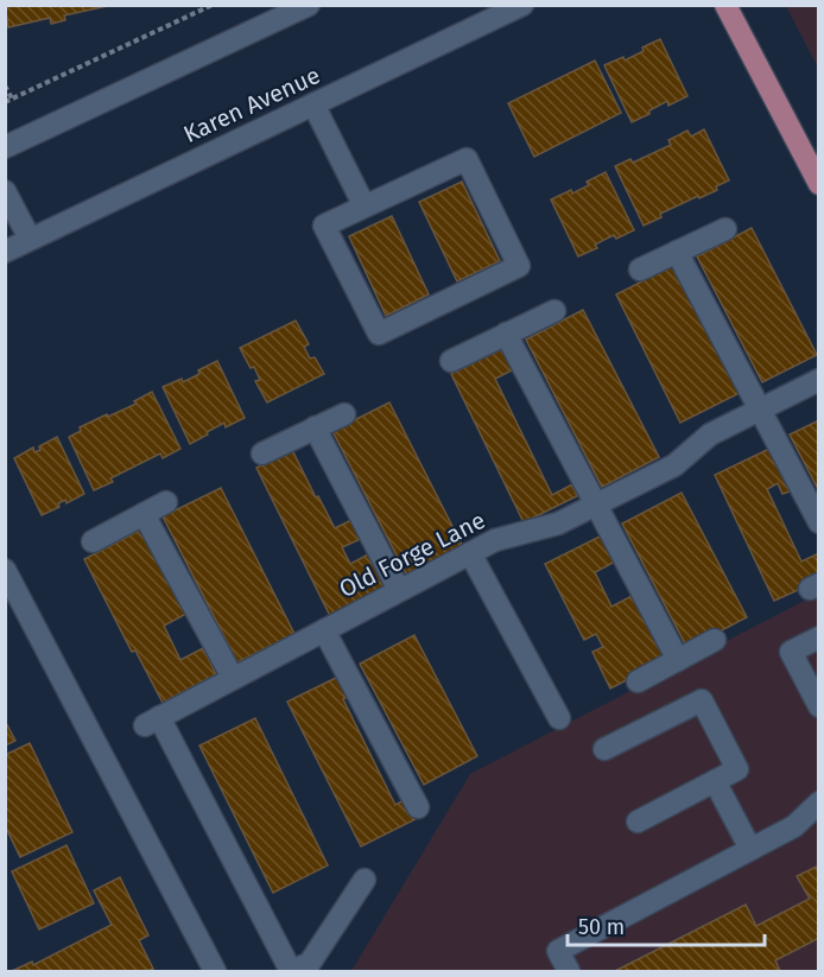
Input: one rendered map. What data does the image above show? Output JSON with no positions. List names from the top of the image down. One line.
{"streets":{"street":["Karen Avenue","Old Forge Lane"]},"scale_bar":"50 m"}
